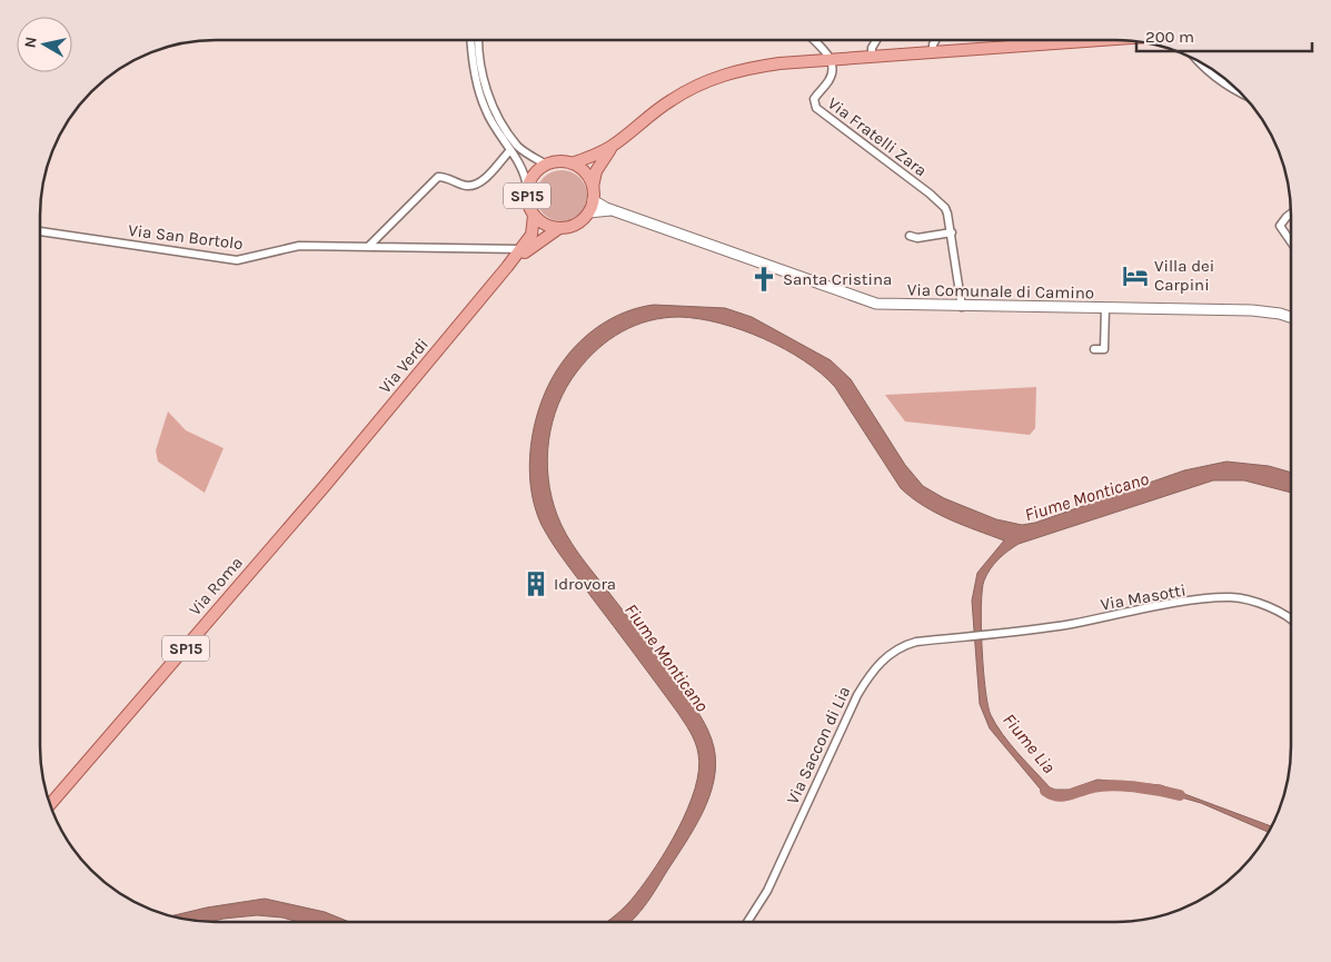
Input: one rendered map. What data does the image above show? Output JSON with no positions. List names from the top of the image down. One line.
{"streets":{"main road":["SP15","Via Verdi","Via Roma"],"street":["Via Fratelli Zara","Via San Bortolo","Via Comunale di Camino","Via Masotti","Via Saccon di Lia"]},"crossings":[["Via Fratelli Zara","SP15"],["Via Fratelli Zara","Via Comunale di Camino"],["SP15","Via San Bortolo"],["SP15","Via Comunale di Camino"],["SP15","Via Verdi"],["Via Verdi","Via Roma"],["Via Masotti","Via Saccon di Lia"]],"water":["Fiume Monticano","Fiume Lia"],"places":{"hotel":["Villa dei Carpini"],"church":["Santa Cristina"],"building":["Idrovora"]},"scale_bar":"200 m","north":"left"}
